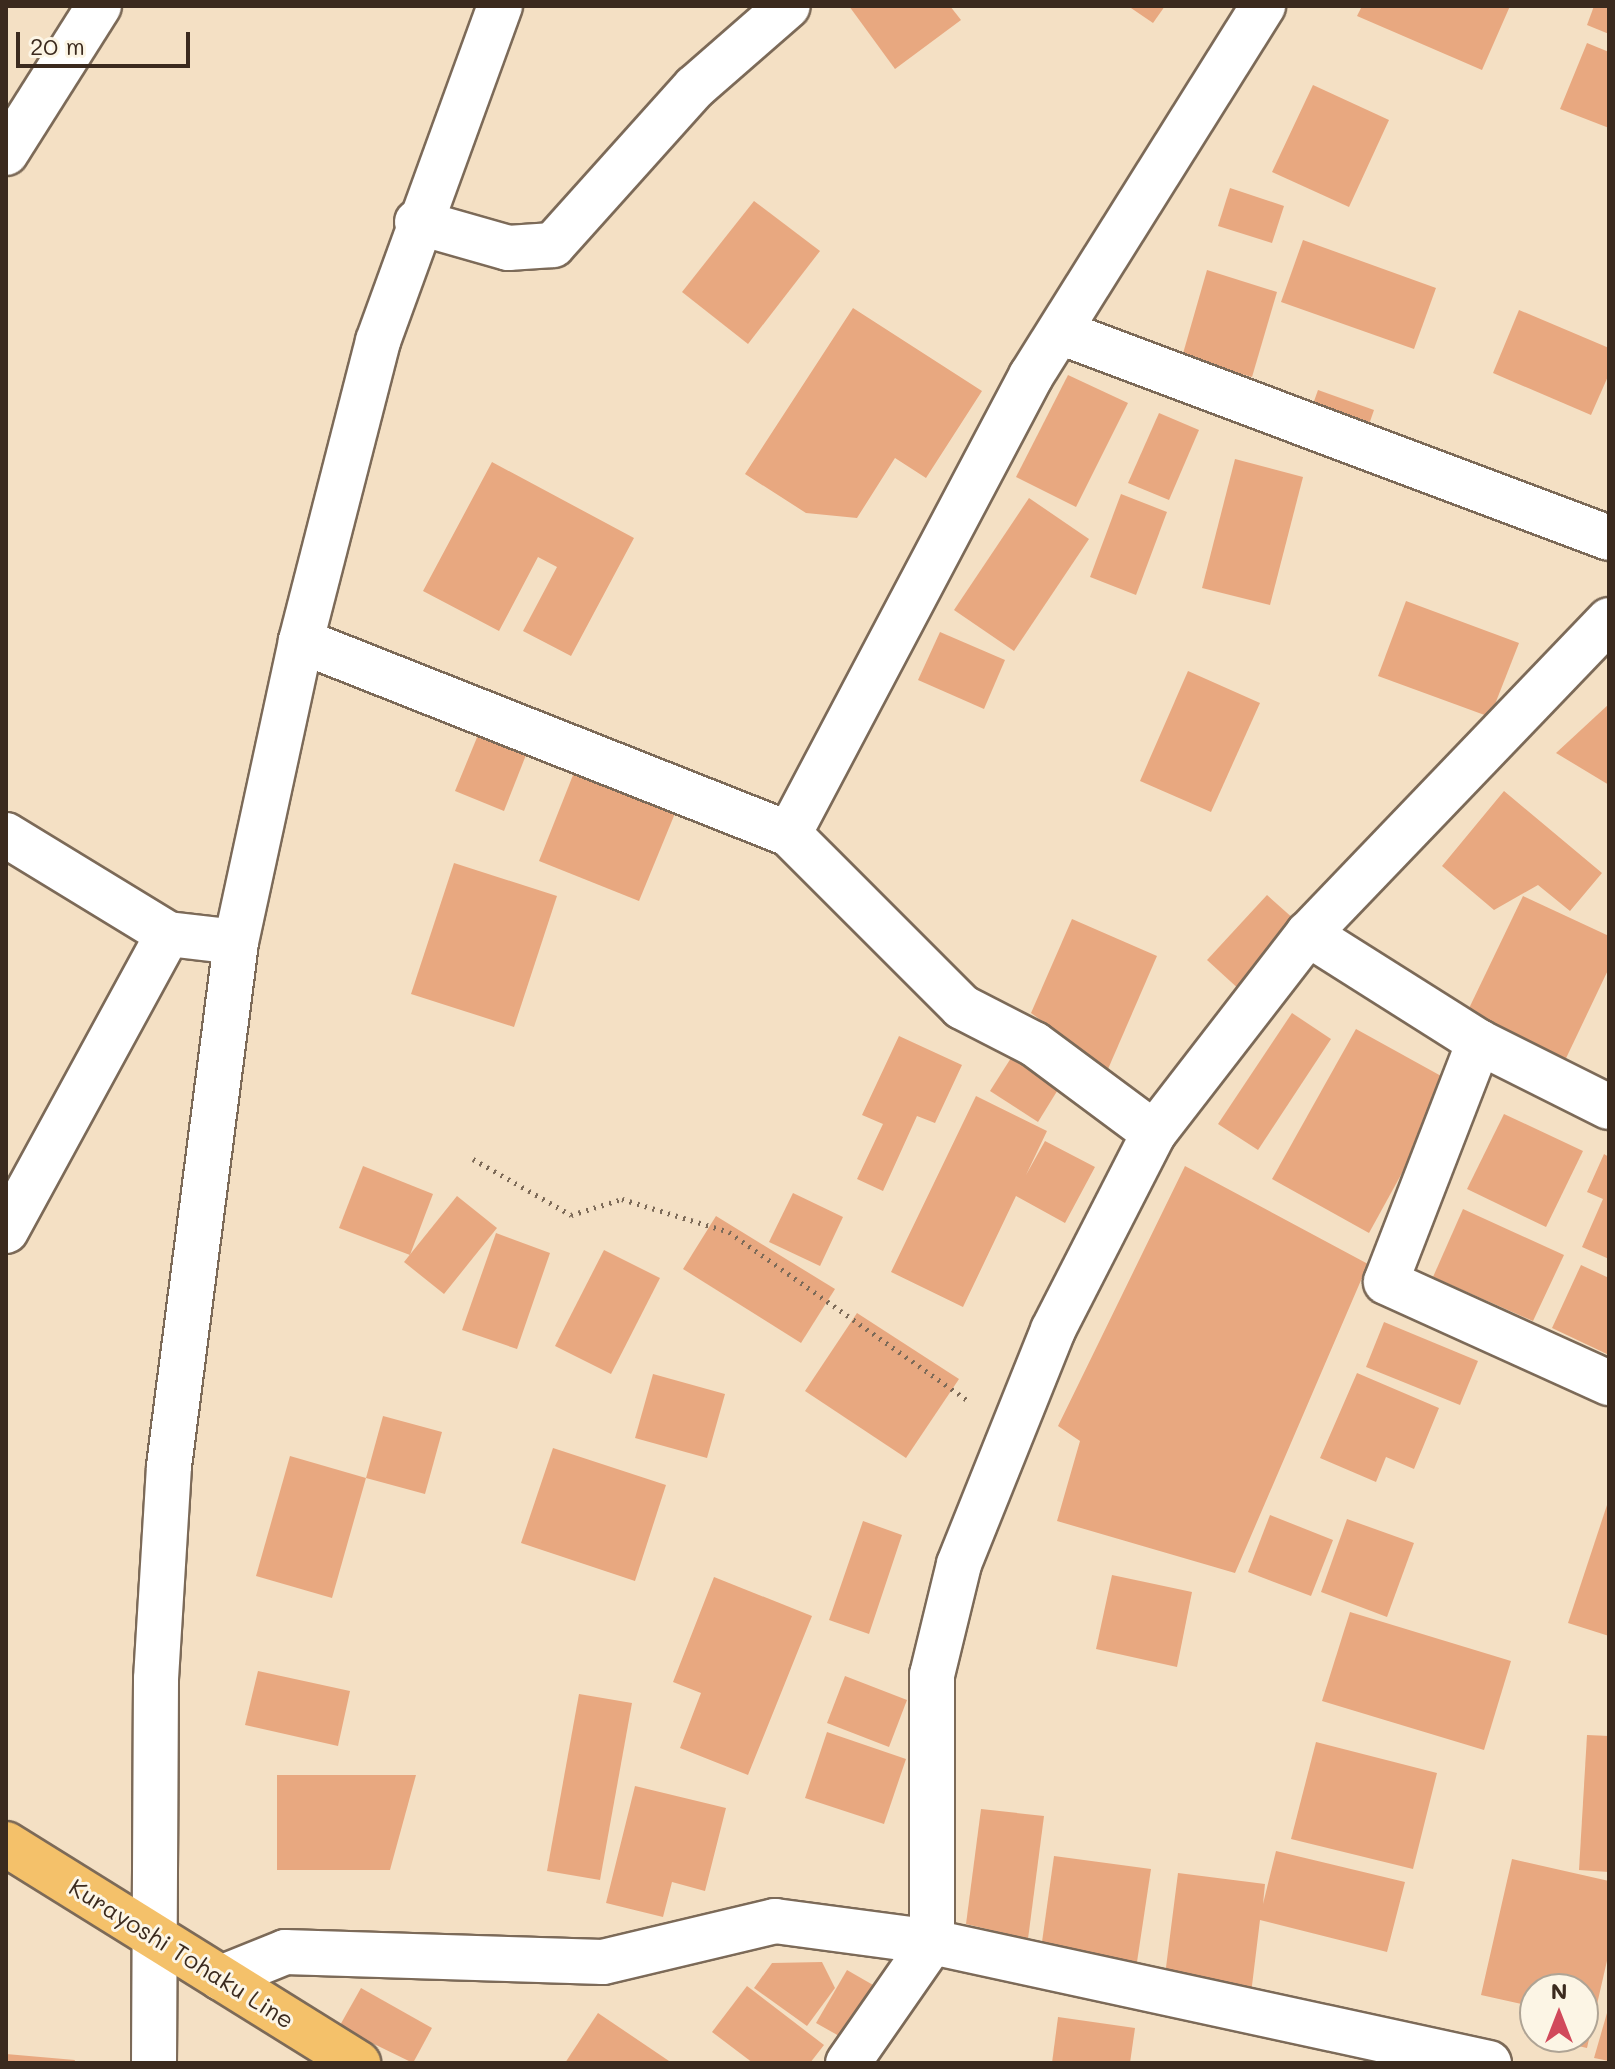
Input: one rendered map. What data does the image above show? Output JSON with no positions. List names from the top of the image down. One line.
{"streets":{"main road":["Kurayoshi Tohaku Line"]},"scale_bar":"20 m","north":"top"}
